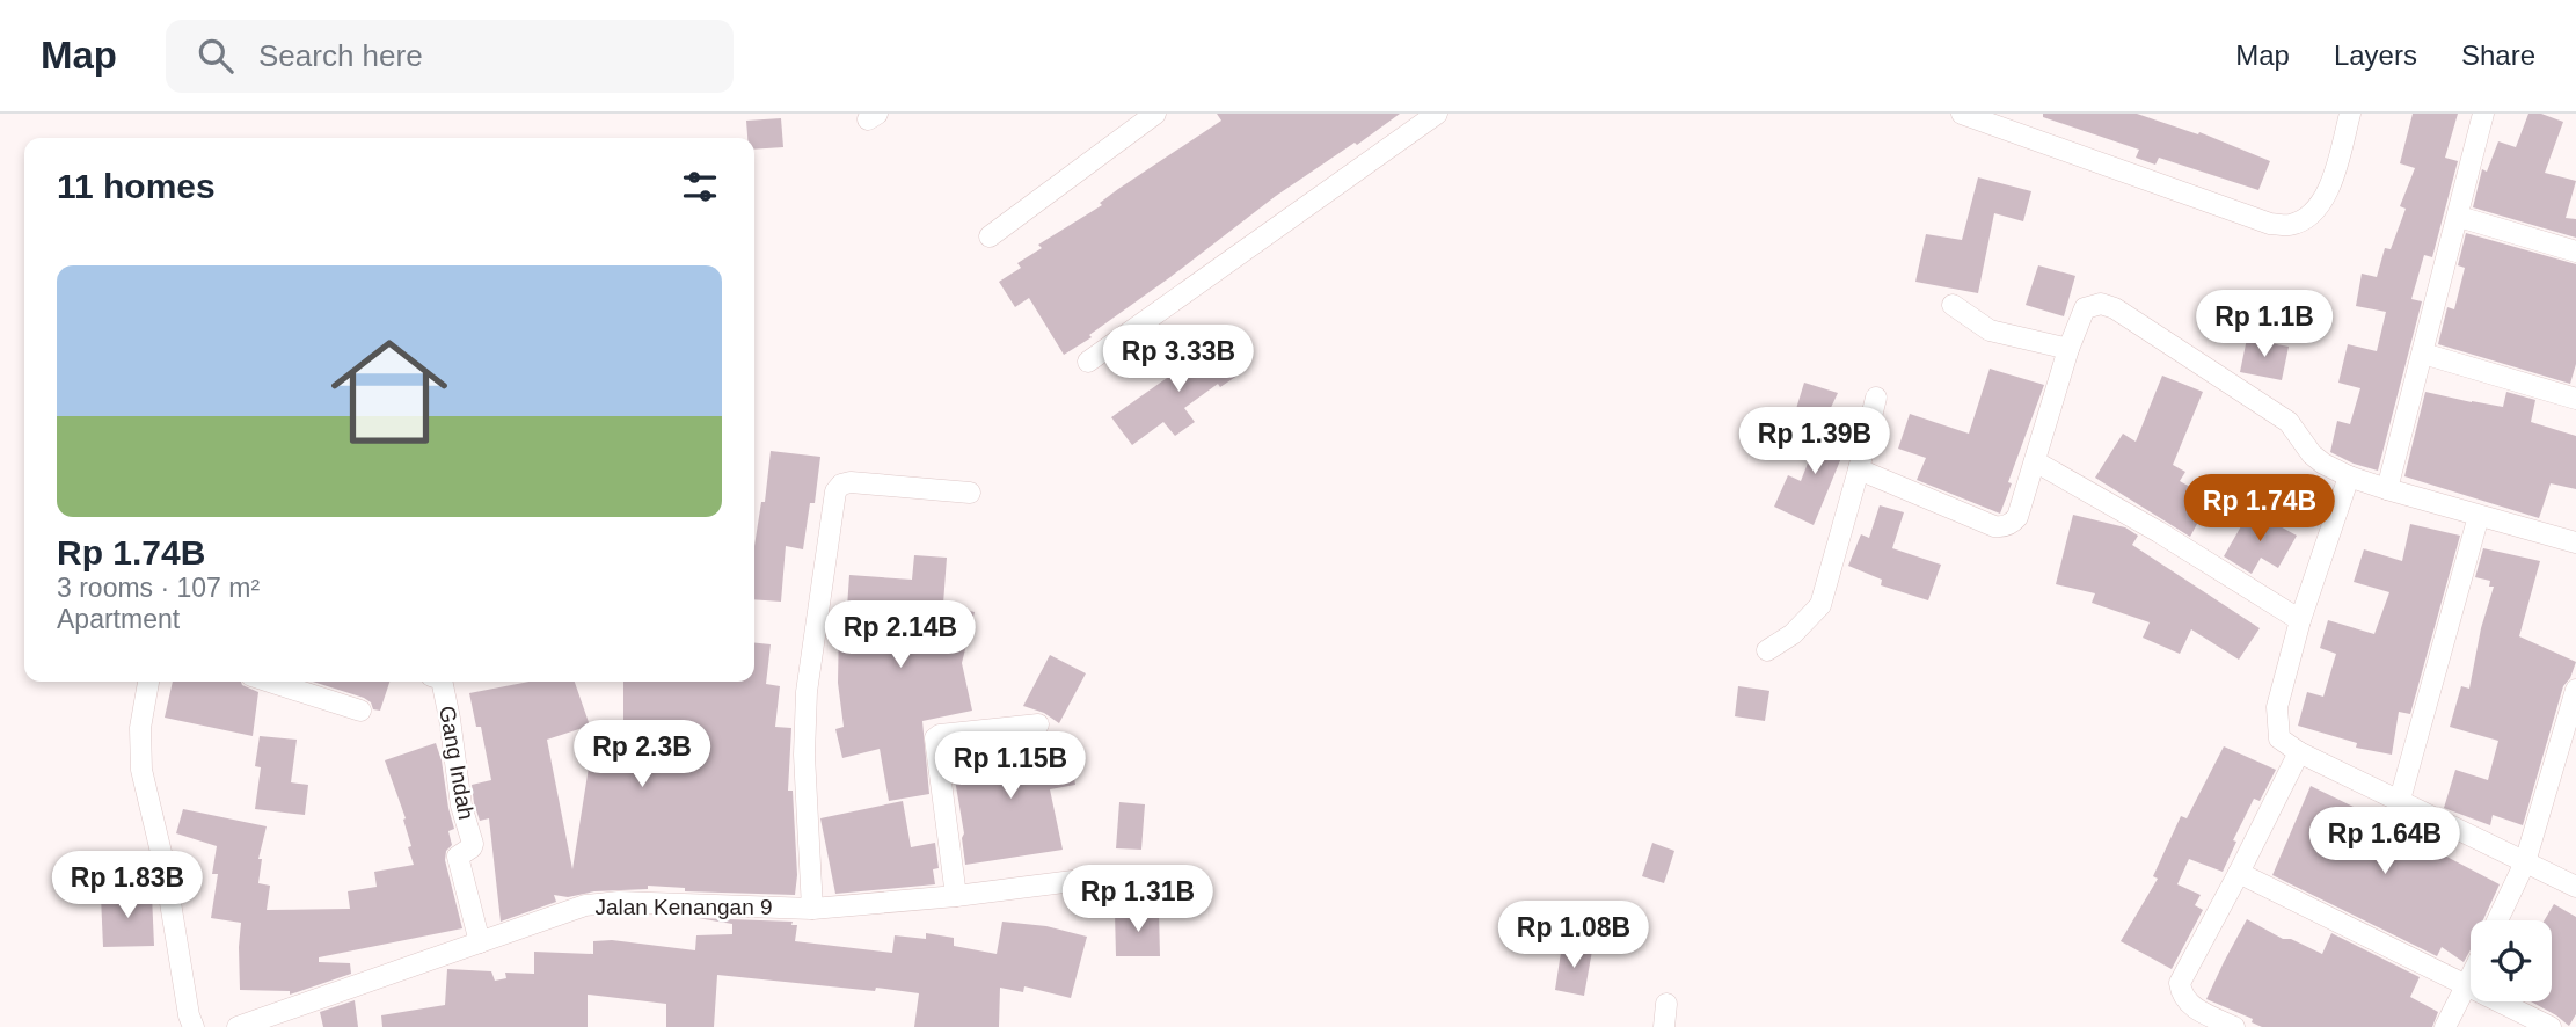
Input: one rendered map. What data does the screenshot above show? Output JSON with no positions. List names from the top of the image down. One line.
{"streets":{"street":["Gang Indah","Jalan Kenangan 9"]},"crossings":[["Gang Indah","Jalan Kenangan 9"]],"page":{"header":"Map","search":"Search here","nav":["Map","Layers","Share"],"heading":"11 homes","list":[{"name":"Rp 1.74B","note":"3 rooms · 107 m² · Apartment"}],"price":["Rp 1.1B","Rp 3.33B","Rp 1.39B","Rp 1.74B","Rp 2.14B","Rp 2.3B","Rp 1.15B","Rp 1.64B","Rp 1.83B","Rp 1.31B","Rp 1.08B"]}}
